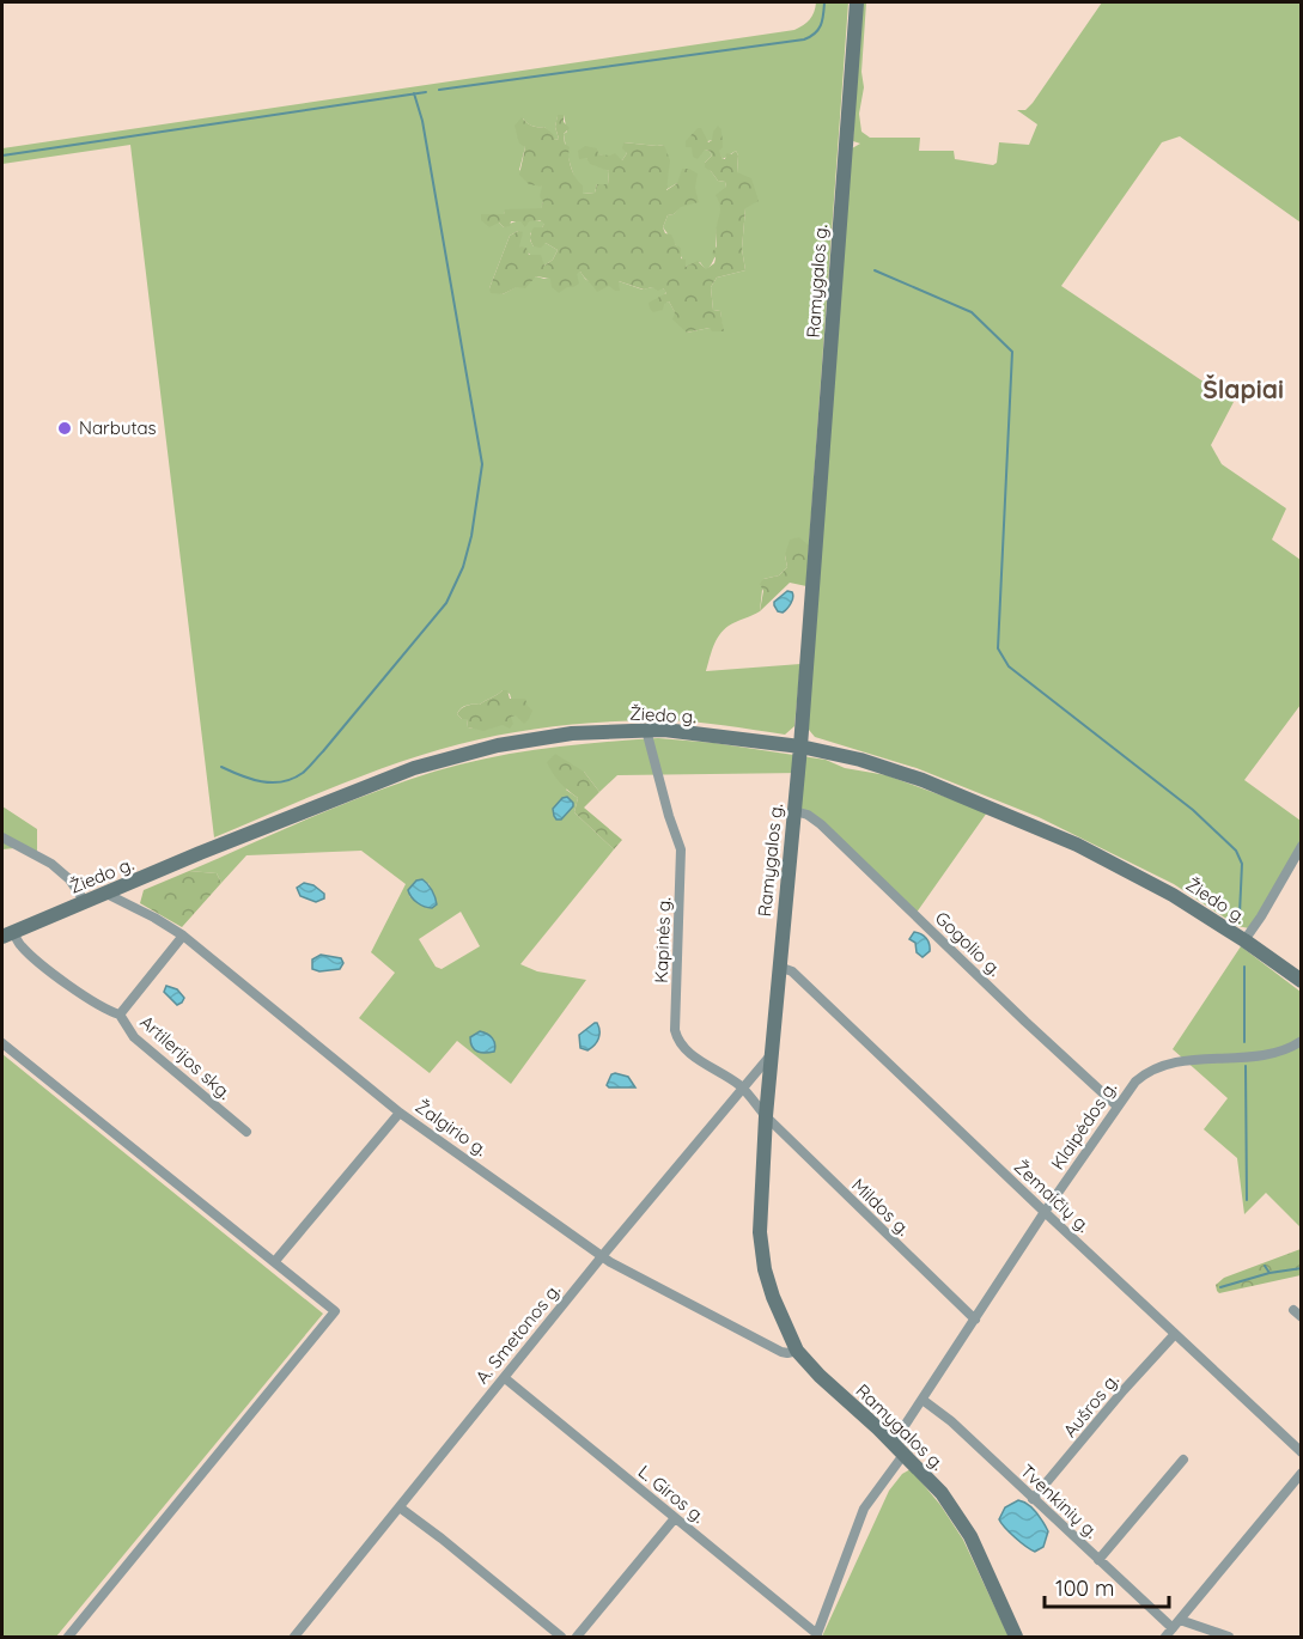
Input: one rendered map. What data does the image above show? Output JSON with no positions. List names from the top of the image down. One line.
{"streets":{"main road":["Ramygalos g.","Žiedo g."],"street":["Kapinės g.","Gogolio g.","Artilerijos skg.","Klaipėdos g.","Žalgirio g.","Žemaičių g.","Mildos g.","A. Smetonos g.","Aušros g.","L. Giros g.","Tvenkinių g."]},"crossings":[["Ramygalos g.","Žiedo g."],["Ramygalos g.","Kapinės g."],["Ramygalos g.","Gogolio g."],["Ramygalos g.","Klaipėdos g."],["Ramygalos g.","Žalgirio g."],["Ramygalos g.","Žemaičių g."],["Ramygalos g.","Mildos g."],["Ramygalos g.","A. Smetonos g."],["Žiedo g.","Kapinės g."],["Žiedo g.","Žalgirio g."],["Kapinės g.","Mildos g."],["Kapinės g.","A. Smetonos g."],["Gogolio g.","Klaipėdos g."],["Artilerijos skg.","Žalgirio g."],["Klaipėdos g.","Žemaičių g."],["Klaipėdos g.","Mildos g."],["Klaipėdos g.","L. Giros g."],["Klaipėdos g.","Tvenkinių g."],["Žalgirio g.","A. Smetonos g."],["Žemaičių g.","Aušros g."],["A. Smetonos g.","L. Giros g."],["Aušros g.","Tvenkinių g."]],"districts":["Šlapiai"],"places":["Narbutas"],"scale_bar":"100 m"}
